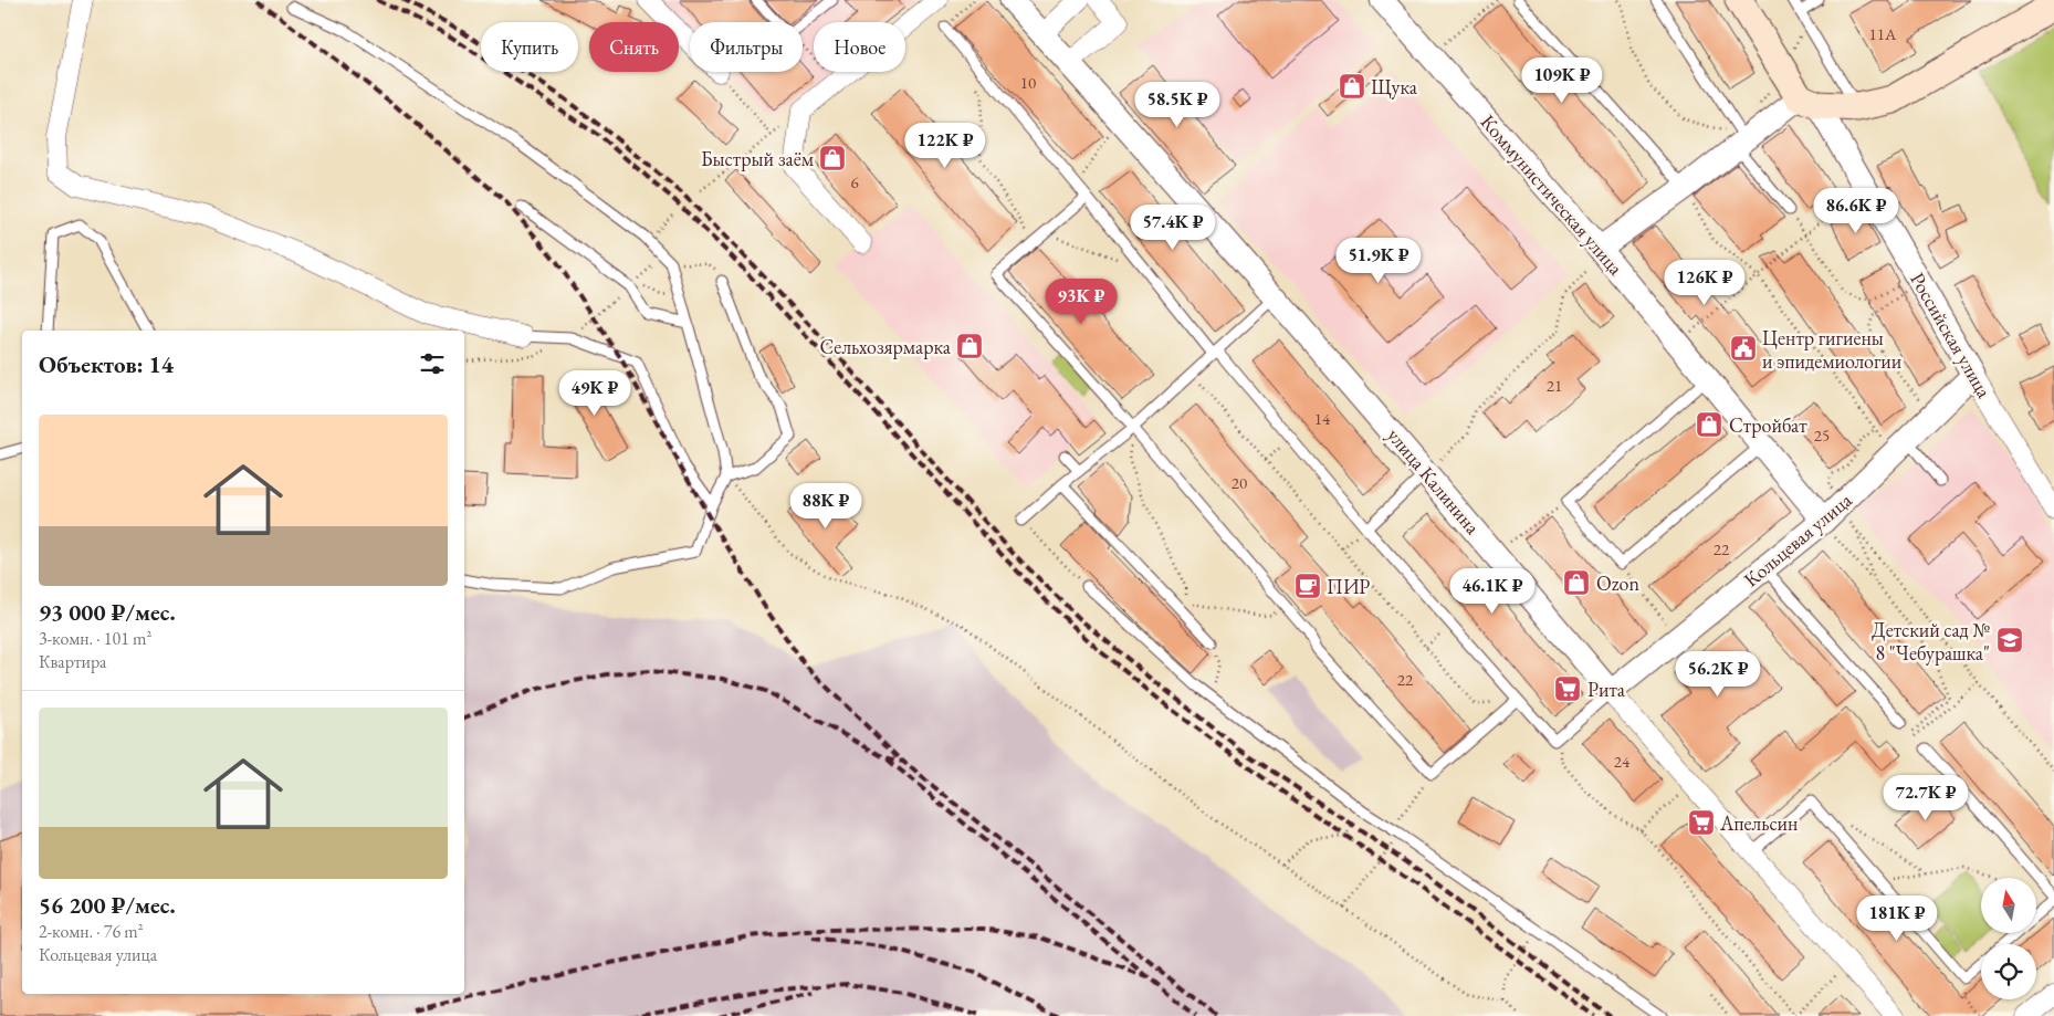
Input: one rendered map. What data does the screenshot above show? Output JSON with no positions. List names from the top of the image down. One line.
{"streets":{"main road":["Российская улица"],"street":["Коммунистическая улица","улица Калинина","Кольцевая улица"]},"crossings":[["Коммунистическая улица","Кольцевая улица"],["Российская улица","Кольцевая улица"],["улица Калинина","Кольцевая улица"]],"places":{"shop":["Щука","Быстрый заём","Сельхозярмарка","Стройбат","Ozon"],"public building":["Центр гигиены и эпидемиологии"],"cafe":["ПИР"],"school or university":["Детский сад № 8 \"Чебурашка\""],"supermarket":["Рита","Апельсин"]},"house_numbers":["11А","10","6","21","14","25","20","22","22","24"],"north":"top","page":{"chip":["Купить","Снять","Фильтры","Новое"],"price":["109K ₽","58.5K ₽","122K ₽","86.6K ₽","57.4K ₽","51.9K ₽","126K ₽","93K ₽","49K ₽","88K ₽","46.1K ₽","56.2K ₽","72.7K ₽","181K ₽"],"heading":"Объектов: 14","list":[{"name":"93 000 ₽/мес.","note":"3-комн. · 101 m² · Квартира"},{"name":"56 200 ₽/мес.","note":"2-комн. · 76 m² · Кольцевая улица"}]}}
